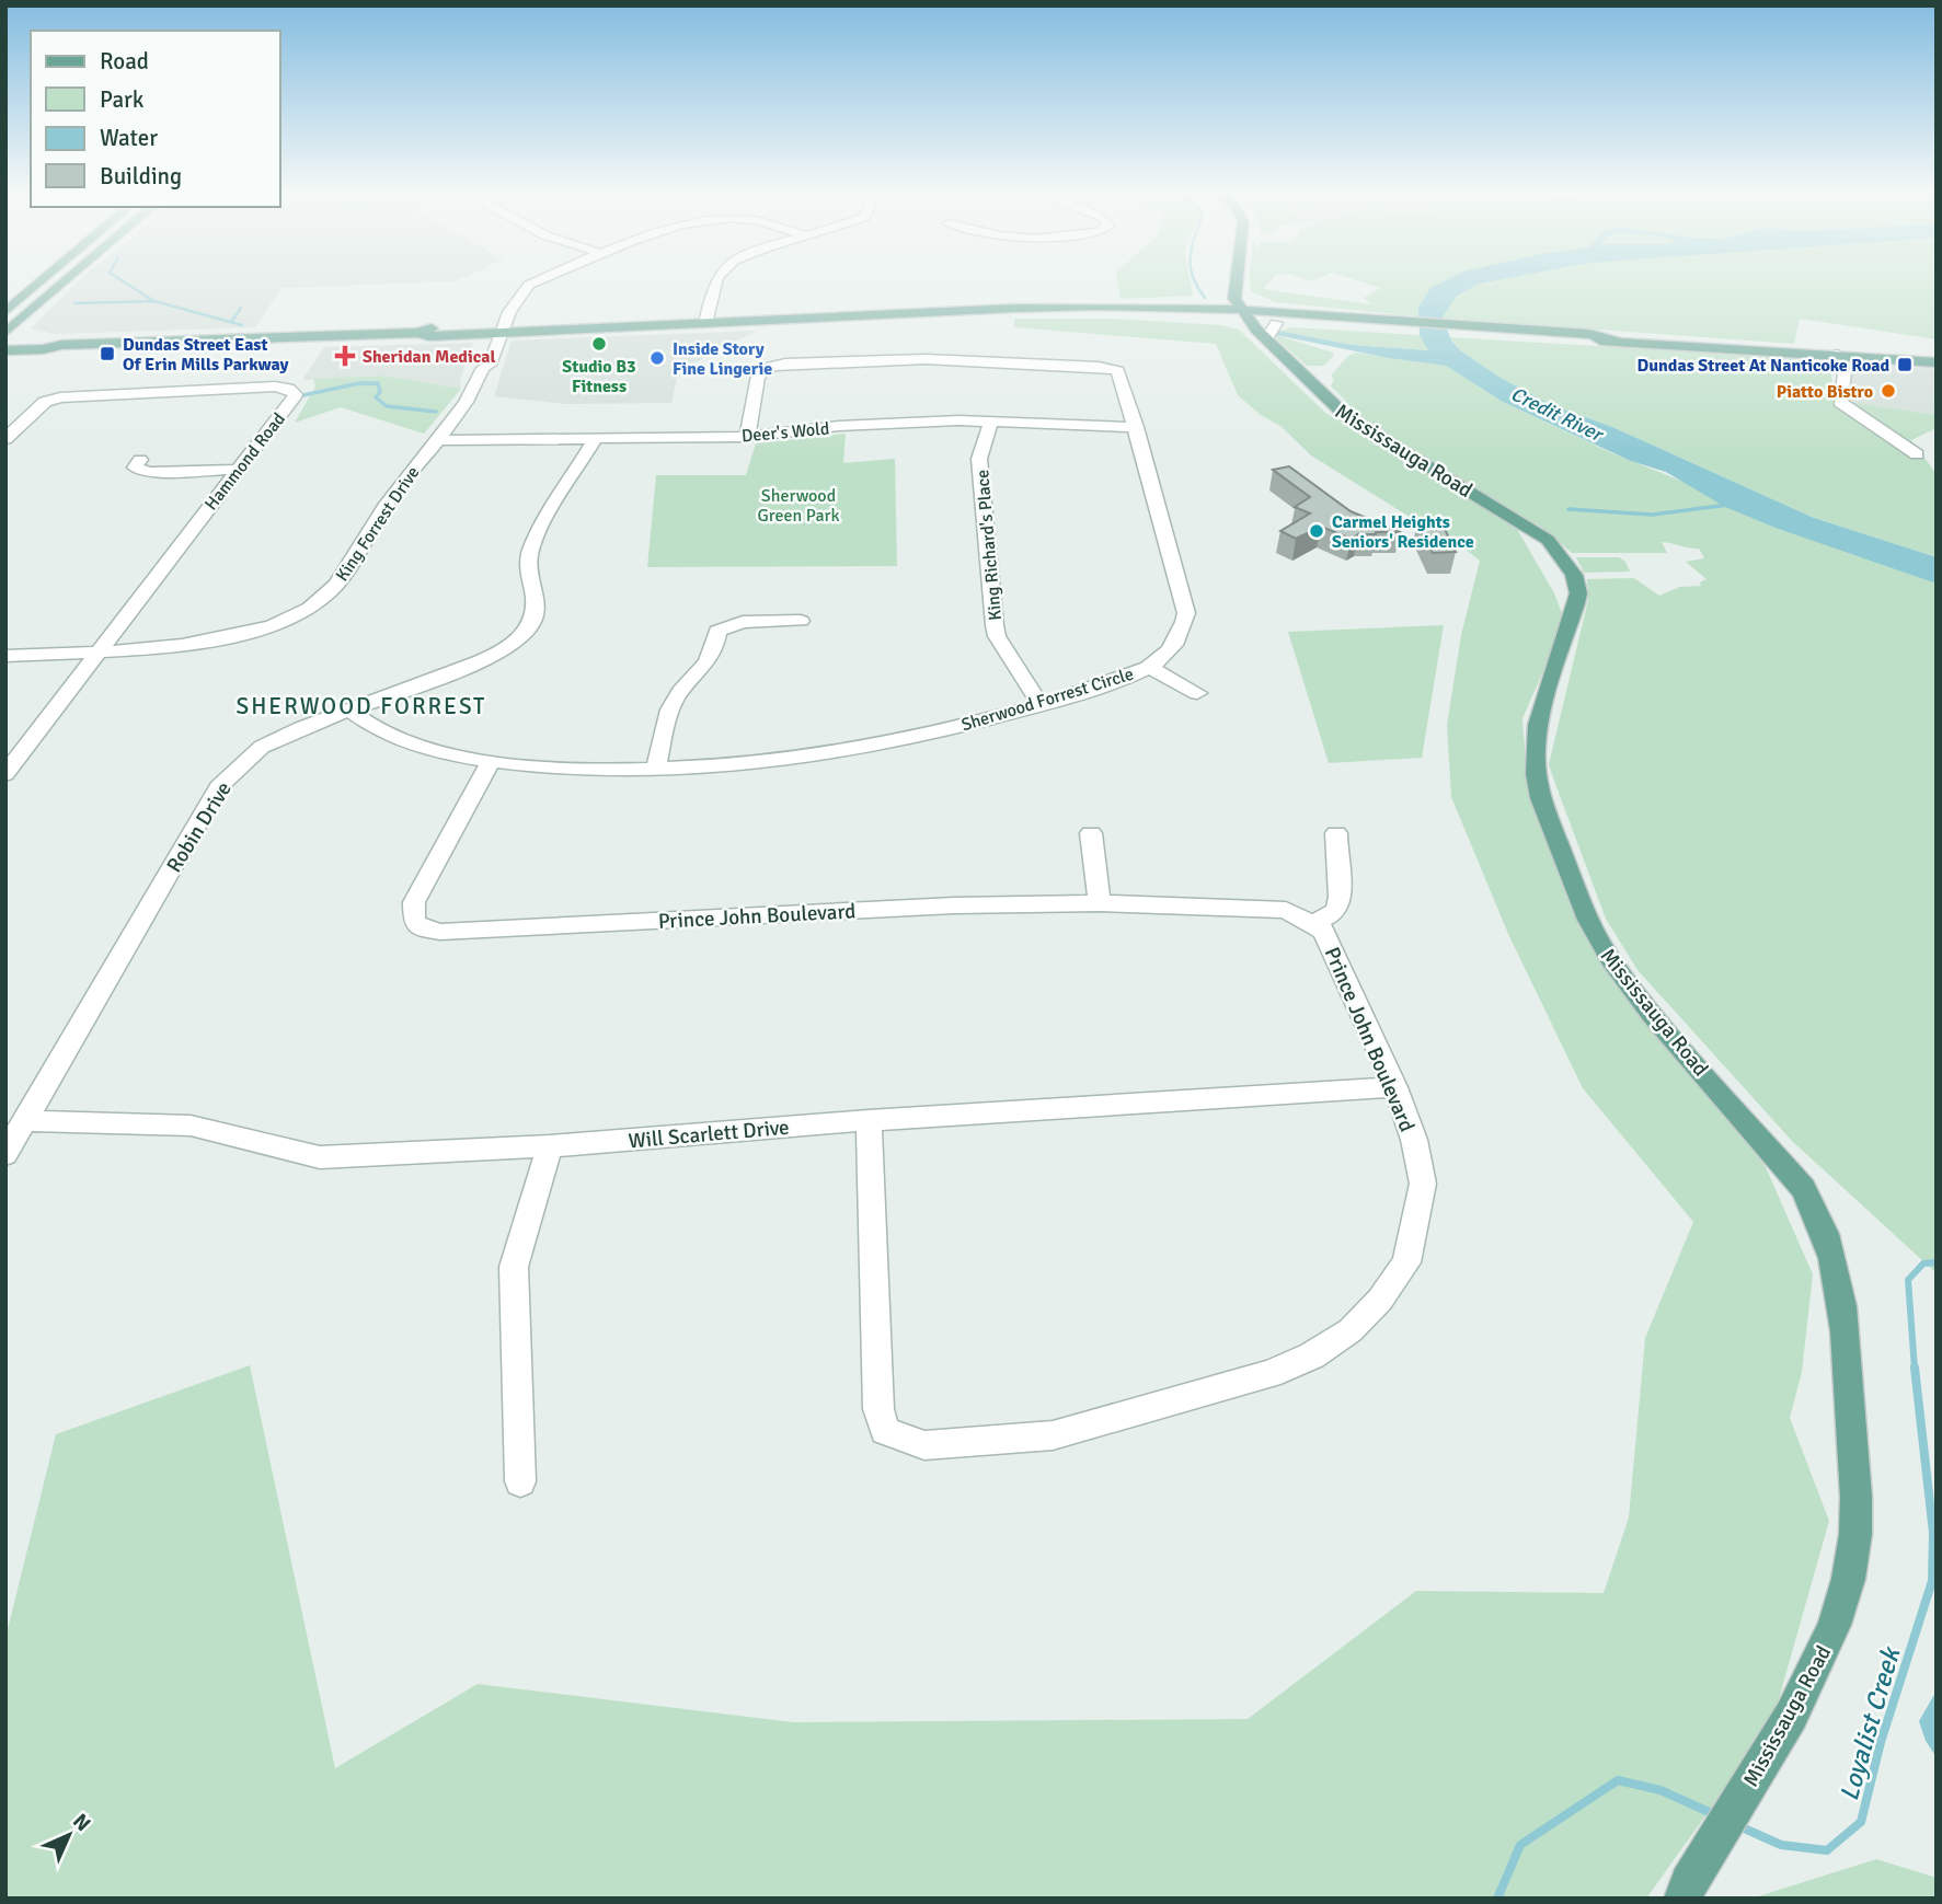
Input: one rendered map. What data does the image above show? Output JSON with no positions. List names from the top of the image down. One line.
{"streets":{"main road":["Mississauga Road"],"street":["Deer's Wold","Hammond Road","King Forrest Drive","King Richard's Place","Sherwood Forrest Circle","Robin Drive","Prince John Boulevard","Will Scarlett Drive"]},"crossings":[["Deer's Wold","King Forrest Drive"],["Deer's Wold","King Richard's Place"],["Deer's Wold","Sherwood Forrest Circle"],["Deer's Wold","Robin Drive"],["Hammond Road","King Forrest Drive"],["King Richard's Place","Sherwood Forrest Circle"],["Sherwood Forrest Circle","Robin Drive"],["Sherwood Forrest Circle","Prince John Boulevard"],["Robin Drive","Will Scarlett Drive"],["Prince John Boulevard","Will Scarlett Drive"]],"districts":["SHERWOOD FORREST"],"water":["Credit River","Loyalist Creek"],"parks":["Sherwood Green Park"],"places":{"other":["Studio B3 Fitness","Inside Story Fine Lingerie","Piatto Bistro","Carmel Heights Seniors' Residence"],"transit":["Dundas Street East Of Erin Mills Parkway","Dundas Street At Nanticoke Road"],"health":["Sheridan Medical"]},"legend":["Road","Park","Water","Building"],"north":"top right"}
